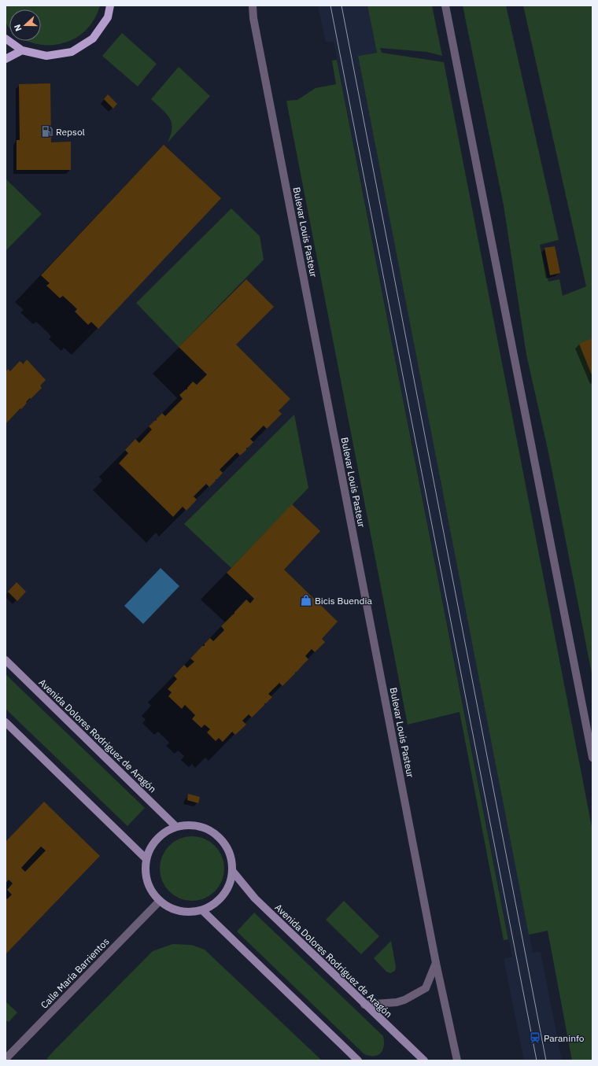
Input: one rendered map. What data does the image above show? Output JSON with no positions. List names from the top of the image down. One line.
{"streets":{"main road":["Avenida Dolores Rodríguez de Aragón"],"street":["Bulevar Louis Pasteur","Calle María Barrientos"]},"crossings":[["Avenida Dolores Rodríguez de Aragón","Calle María Barrientos"]],"places":{"fuel station":["Repsol"],"shop":["Bicis Buendia"],"station":["Paraninfo"]},"north":"left"}
